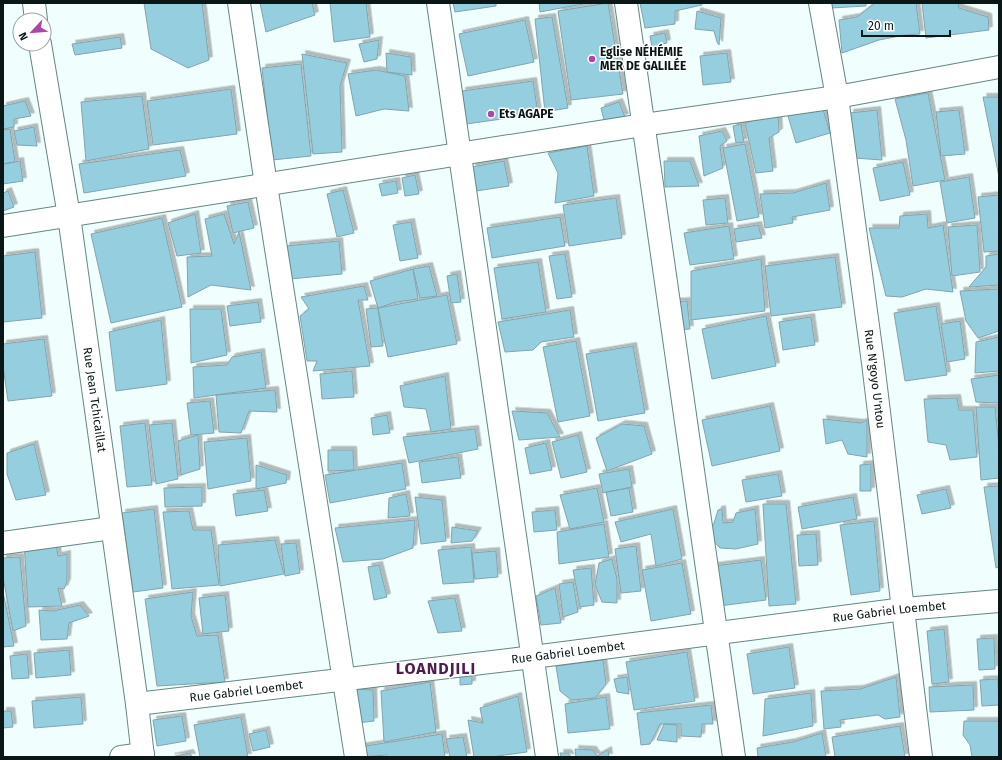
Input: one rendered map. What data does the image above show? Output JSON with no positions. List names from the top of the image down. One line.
{"streets":{"street":["Rue N'goyo U'ntou","Rue Jean Tchicaillat","Rue Gabriel Loembet"]},"crossings":[["Rue N'goyo U'ntou","Rue Gabriel Loembet"],["Rue Jean Tchicaillat","Rue Gabriel Loembet"]],"districts":["LOANDJILI"],"places":["Eglise NÉHÉMIE MER DE GALILÉE","Ets AGAPE"],"scale_bar":"20 m","north":"bottom left"}
